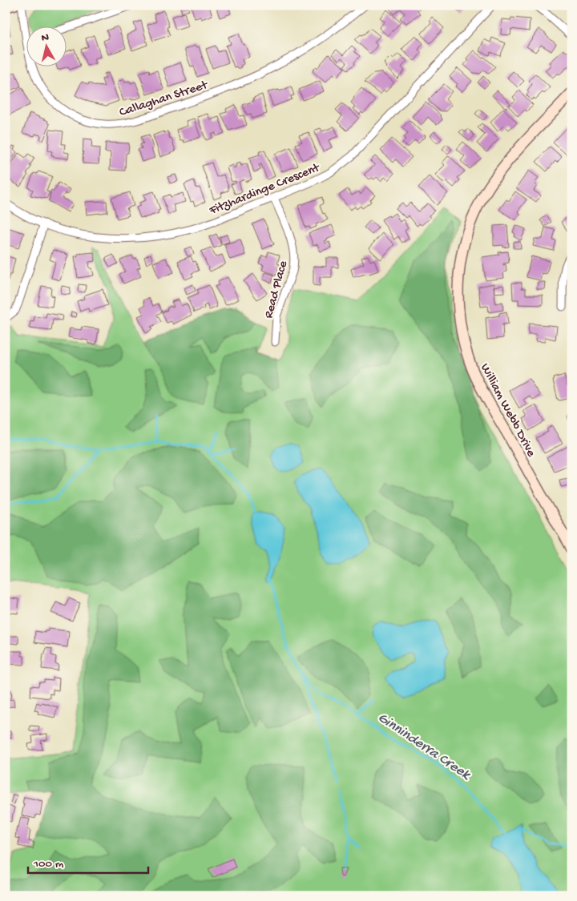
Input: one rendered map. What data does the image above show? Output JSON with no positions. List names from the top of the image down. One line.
{"streets":{"main road":["William Webb Drive"],"street":["Callaghan Street","Fitzhardinge Crescent","Read Place"]},"crossings":[["Fitzhardinge Crescent","Read Place"]],"water":["Ginninderra Creek"],"scale_bar":"100 m","north":"top"}
